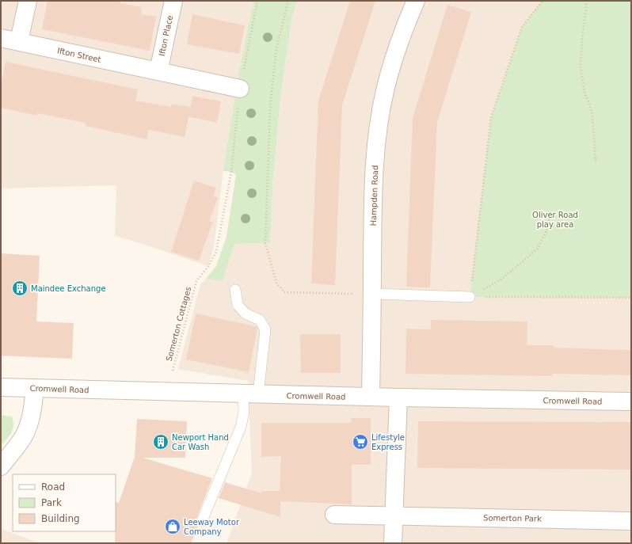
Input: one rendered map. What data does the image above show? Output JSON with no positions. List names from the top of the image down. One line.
{"streets":{"street":["Ifton Place","Ifton Street","Hampden Road","Cromwell Road","Somerton Park"],"path":["Somerton Cottages"]},"crossings":[["Ifton Place","Ifton Street"],["Ifton Street","Somerton Cottages"],["Hampden Road","Cromwell Road"],["Somerton Cottages","Cromwell Road"]],"parks":["Oliver Road play area"],"places":{"building":["Maindee Exchange","Newport Hand Car Wash"],"supermarket":["Lifestyle Express"],"shop":["Leeway Motor Company"]},"legend":["Road","Park","Building"]}
